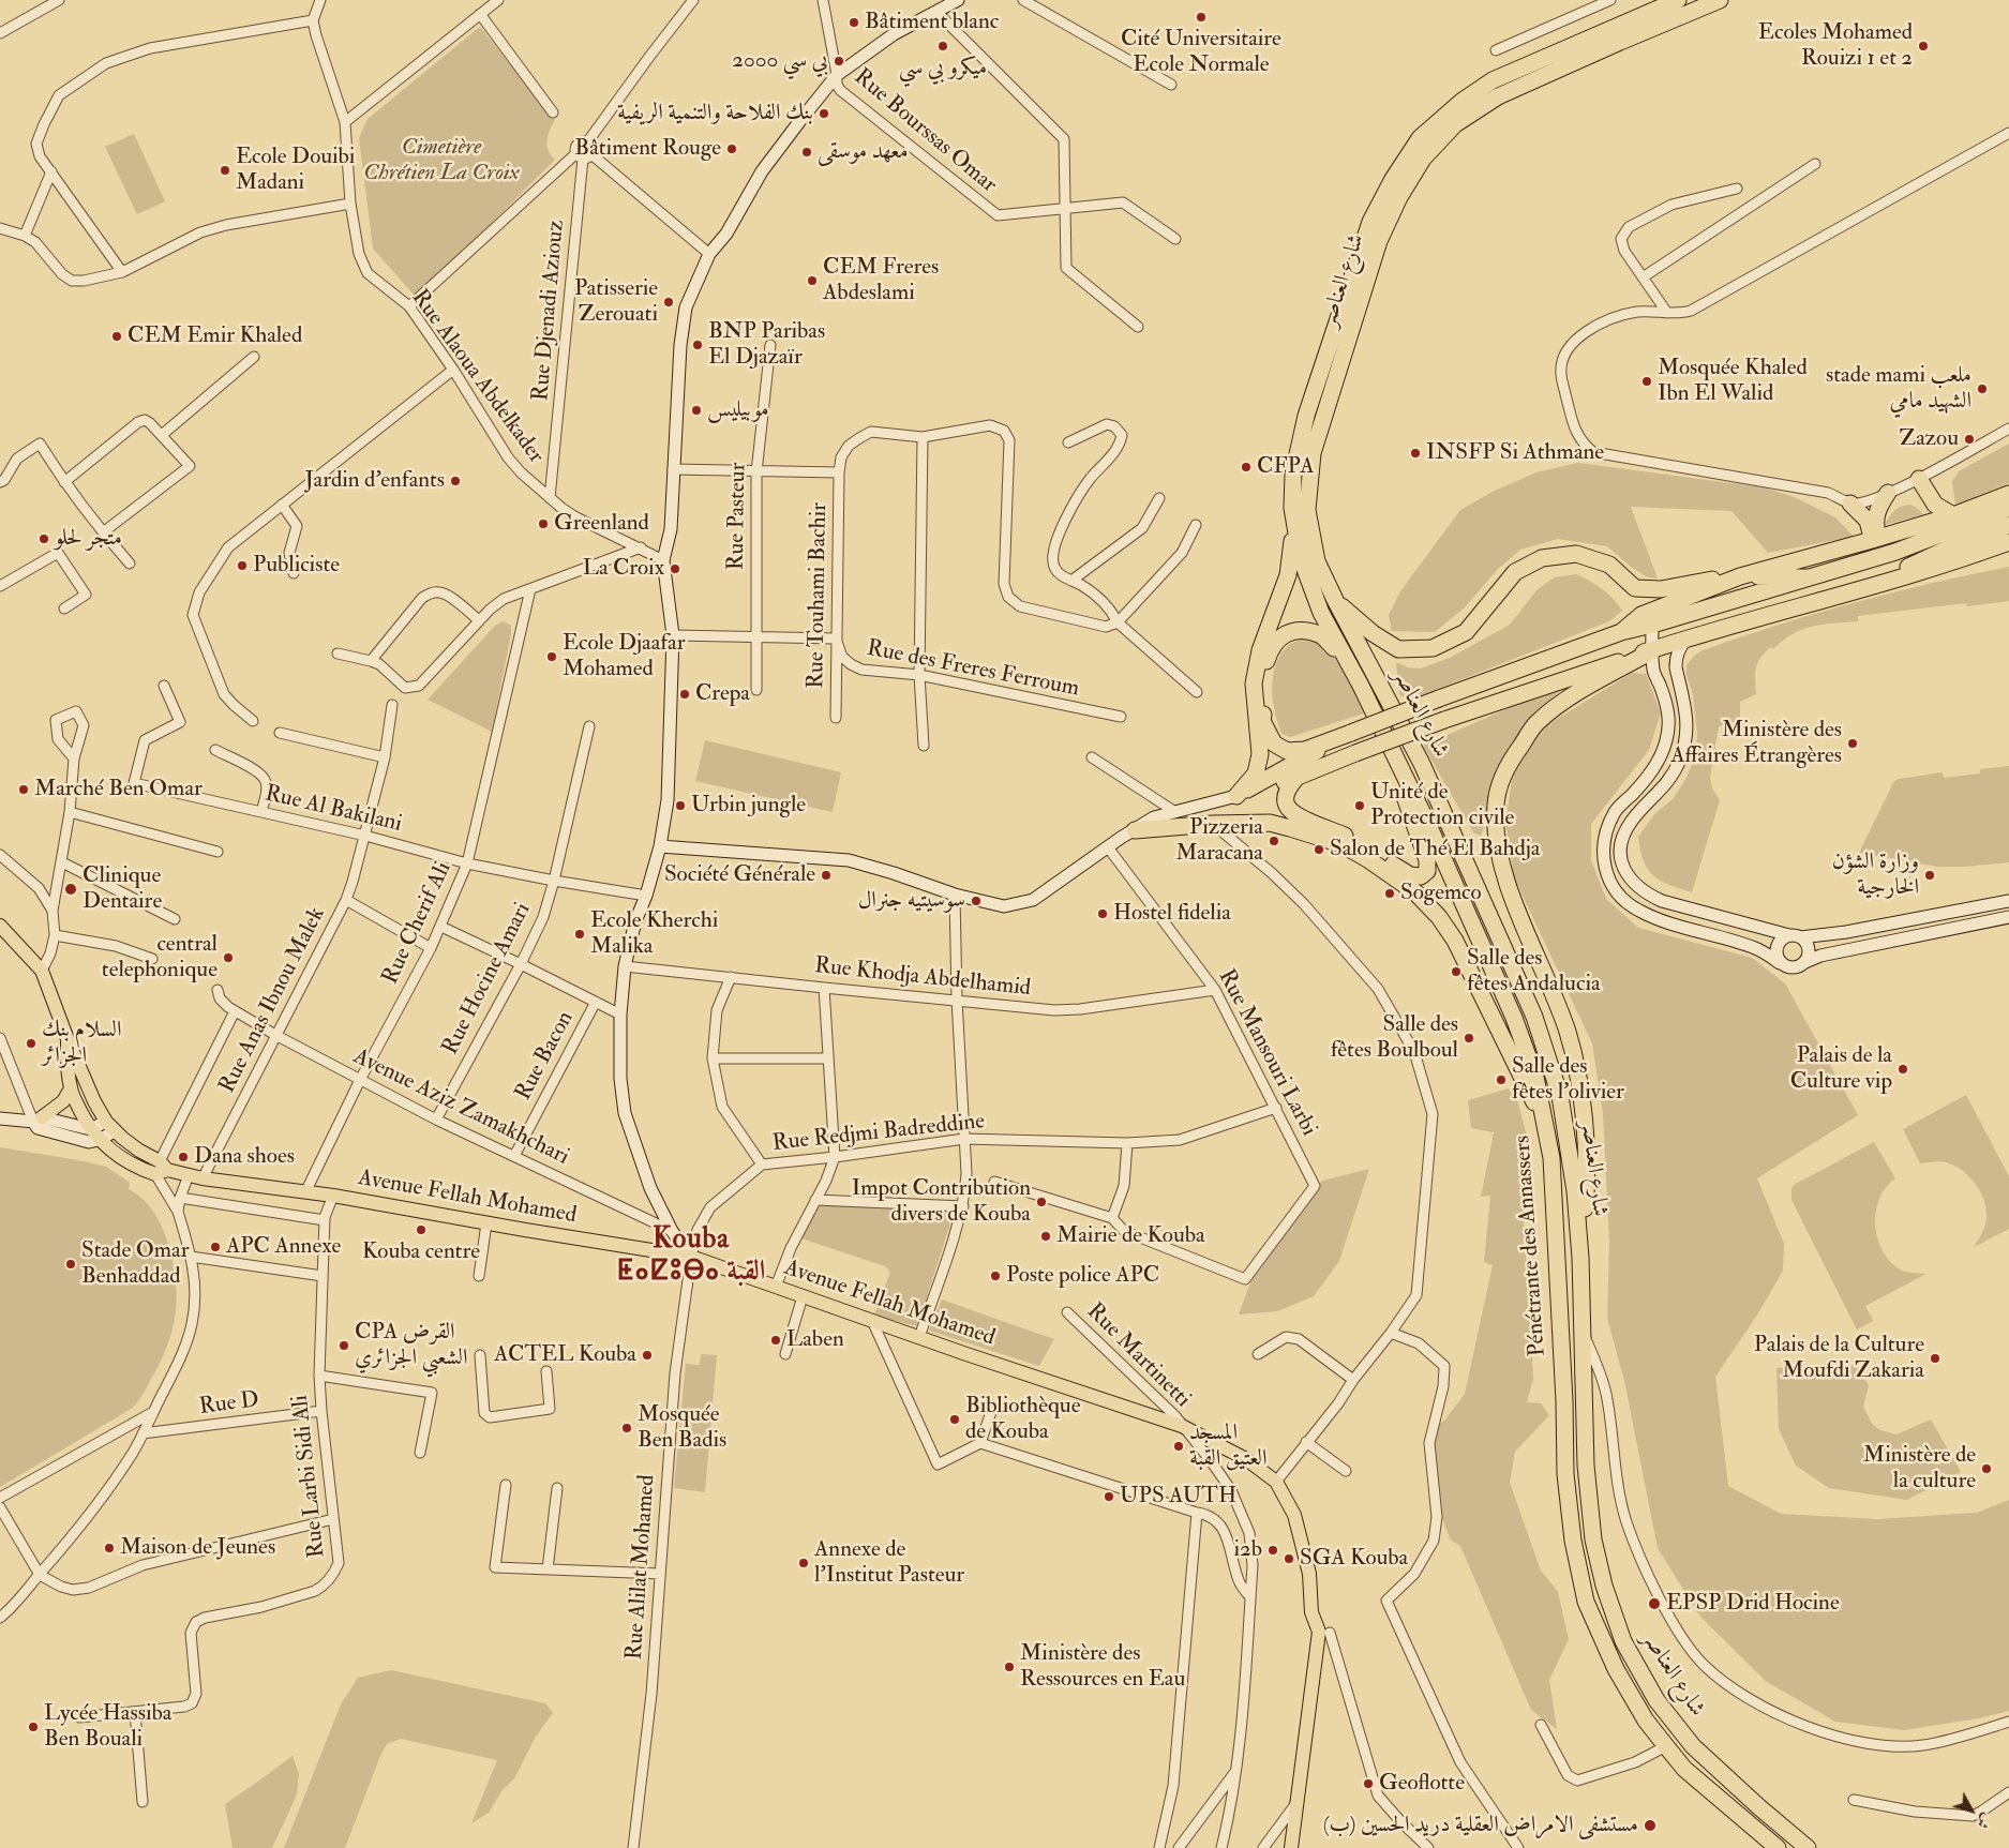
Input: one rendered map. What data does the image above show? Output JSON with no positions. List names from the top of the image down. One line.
{"streets":{"highway":["شارع العناصر","Pénétrante des Annassers"],"main road":["Avenue Fellah Mohamed"],"street":["Rue Bourssas Omar","Rue Djenadi Aziouz","Rue Alaoua Abdelkader","Rue Pasteur","Rue Touhami Bachir","Rue des Freres Ferroum","Rue Al Bakilani","Rue Cherif Ali","Rue Khodja Abdelhamid","Rue Hocine Amari","Rue Anas Ibnou Malek","Rue Mansouri Larbi","Rue Bacon","Avenue Aziz Zamakhchari","Rue Redjmi Badreddine","Rue Martinetti","Rue D","Rue Larbi Sidi Ali","Rue Alilat Mohamed"]},"crossings":[["Rue Djenadi Aziouz","Rue Alaoua Abdelkader"],["Rue Pasteur","Rue des Freres Ferroum"],["Rue Touhami Bachir","Rue des Freres Ferroum"],["Rue Al Bakilani","Rue Cherif Ali"],["Rue Al Bakilani","Rue Hocine Amari"],["Rue Al Bakilani","Rue Anas Ibnou Malek"],["Rue Cherif Ali","Avenue Aziz Zamakhchari"],["Rue Cherif Ali","Avenue Fellah Mohamed"],["Rue Khodja Abdelhamid","Rue Mansouri Larbi"],["Rue Hocine Amari","Avenue Aziz Zamakhchari"],["Rue Anas Ibnou Malek","Avenue Aziz Zamakhchari"],["Rue Anas Ibnou Malek","Avenue Fellah Mohamed"],["Rue Mansouri Larbi","Rue Redjmi Badreddine"],["Rue Bacon","Avenue Aziz Zamakhchari"],["Rue Redjmi Badreddine","Avenue Fellah Mohamed"],["Rue Redjmi Badreddine","Rue Alilat Mohamed"],["Avenue Fellah Mohamed","Rue Martinetti"],["Avenue Fellah Mohamed","Rue Larbi Sidi Ali"],["Avenue Fellah Mohamed","Rue Alilat Mohamed"],["Rue D","Rue Larbi Sidi Ali"]],"districts":["Kouba ⵟⴰⵇⵓⴱⴰ القبة"],"parks":["Cimetière Chrétien La Croix"],"places":["Cité Universitaire Ecole Normale","Bâtiment blanc","ميكرو بي سي","Ecoles Mohamed Rouizi 1 et 2","بي سي 2000","بنك الفلاحة والتنمية الريفية","Bâtiment Rouge","معهد موسقى","Ecole Douibi Madani","CEM Freres Abdeslami","Patisserie Zerouati","CEM Emir Khaled","BNP Paribas El Djazaïr","Mosquée Khaled Ibn El Walid","stade mami ملعب الشهيد مامي","موبيليس","Zazou","INSFP Si Athmane","CFPA","Jardin d'enfants","Greenland","متجر لحلو","Publiciste","La Croix","Ecole Djaafar Mohamed","Crepa","Ministère des Affaires Étrangères","Marché Ben Omar","Urbin jungle","Unité de Protection civile","Pizzeria Maracana","Salon de Thé El Bahdja","Société Générale","وزارة الشؤن الخارجية","Clinique Dentaire","Sogemco","سوسيتيه جنرال","Hostel fidelia","Ecole Kherchi Malika","central telephonique","Salle des fêtes Andalucia","Salle des fêtes Boulboul","السلام بنك الجزائر","Palais de la Culture vip","Salle des fêtes l'olivier","Dana shoes","Impot Contribution divers de Kouba","Kouba centre","Mairie de Kouba","APC Annexe","Stade Omar Benhaddad","Poste police APC","Laben","CPA القرض الشعبي الجزائري","ACTEL Kouba","Palais de la Culture Moufdi Zakaria","Bibliothèque de Kouba","Mosquée Ben Badis","المسجد العتيق القبة","Ministère de la culture","UPS AUTH","Maison de Jeunes","i2b","SGA Kouba","Annexe de l'Institut Pasteur","EPSP Drid Hocine","Ministère des Ressources en Eau","Lycée Hassiba Ben Bouali","Geoflotte","مستشفى الامراض العقلية دريد الحسين (ب)"],"north":"bottom right"}
